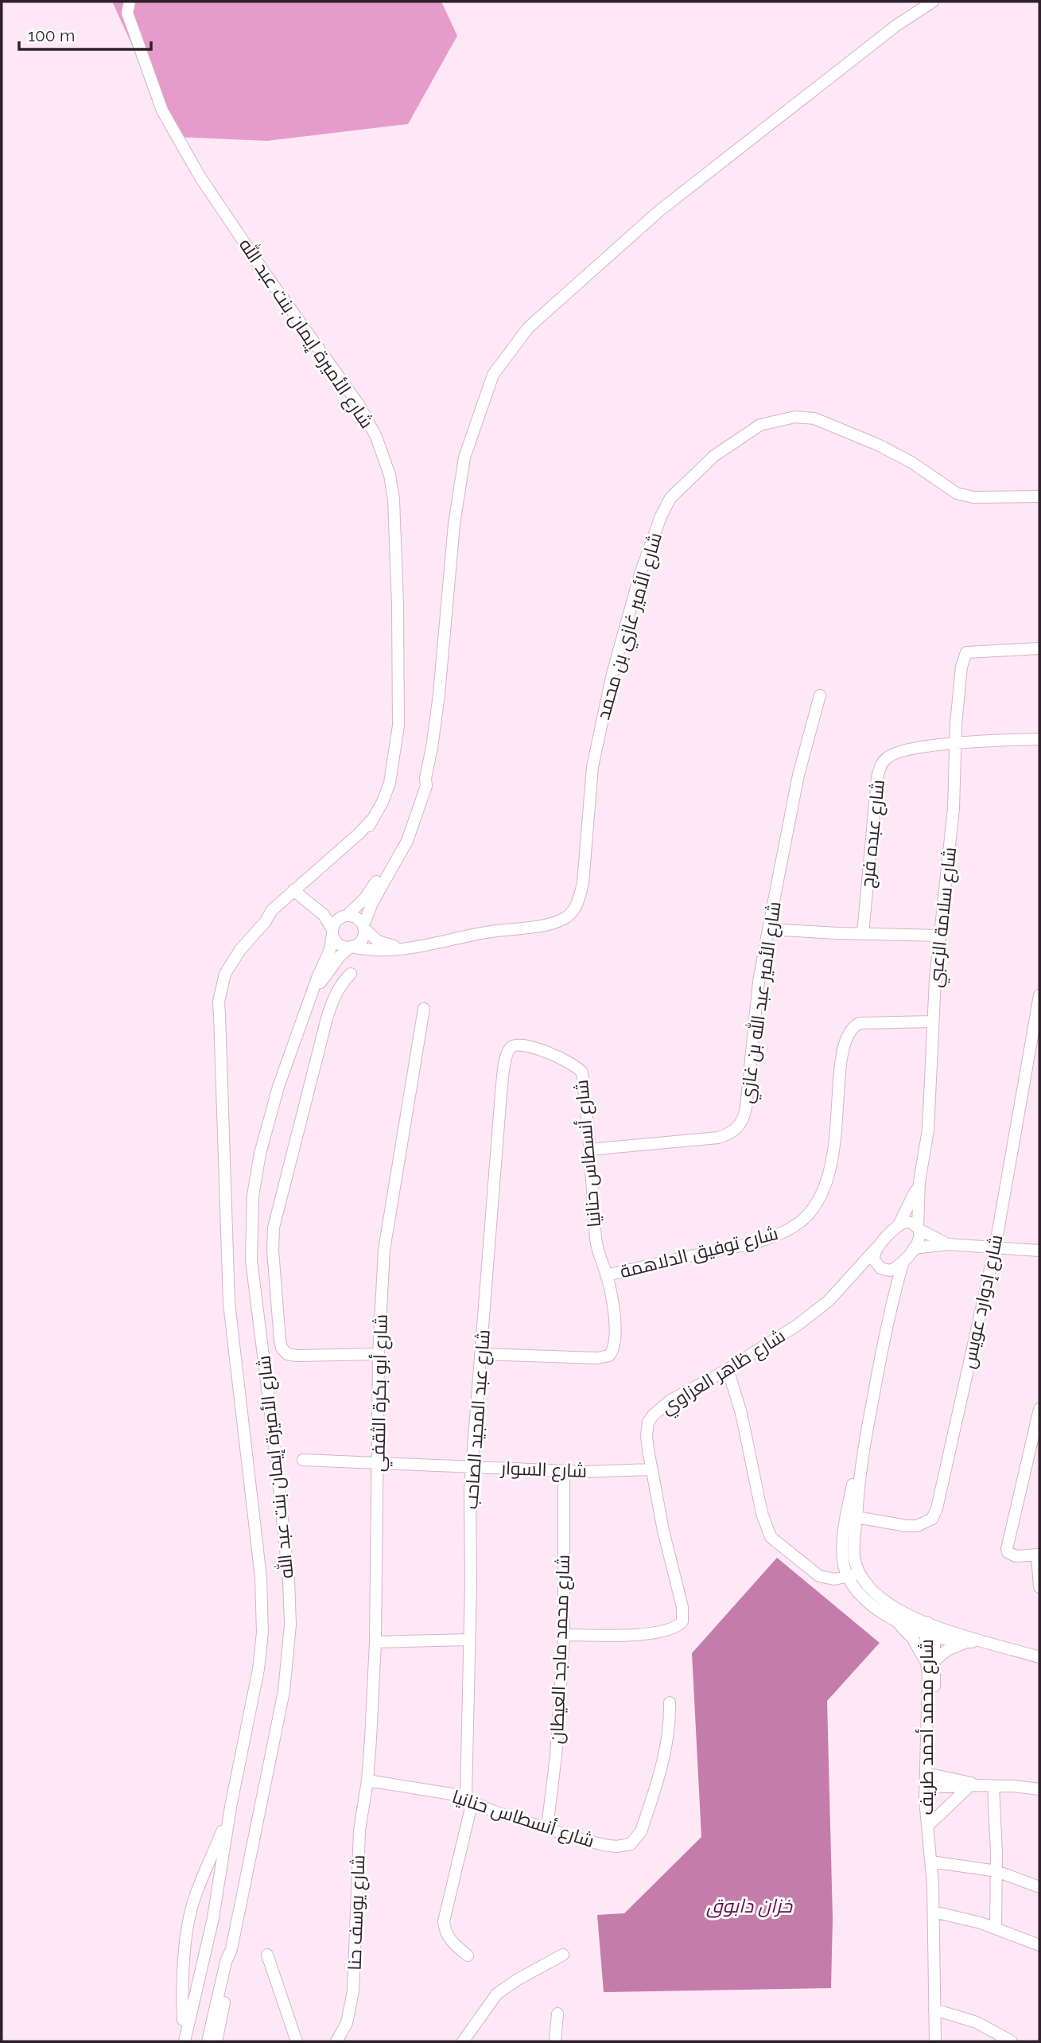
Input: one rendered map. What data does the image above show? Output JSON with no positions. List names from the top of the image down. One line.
{"streets":{"street":["شارع الأميرة إيمان بنت عبد الله","شارع الأمير غازي بن محمد","شارع عبده فرج","شارع سلامة الزعبي","شارع الأمير عبد الله بن غازي","شارع أنسطاس حنانيا","شارع توفيق الدلاهمة","شارع إدوارد عويس","شارع ظاهر العزاوي","شارع أبو بكرة الثقفي","شارع عبد المجيد الصاحب","شارع السوار","شارع محمد ماجد العيطان","شارع محمد أحمد طريف","شارع يوسف حنا"]},"crossings":[["شارع الأميرة إيمان بنت عبد الله","شارع أبو بكرة الثقفي"],["شارع عبده فرج","شارع سلامة الزعبي"],["شارع سلامة الزعبي","شارع توفيق الدلاهمة"],["شارع سلامة الزعبي","شارع ظاهر العزاوي"],["شارع الأمير عبد الله بن غازي","شارع أنسطاس حنانيا"],["شارع أنسطاس حنانيا","شارع توفيق الدلاهمة"],["شارع أنسطاس حنانيا","شارع أبو بكرة الثقفي"],["شارع أنسطاس حنانيا","شارع عبد المجيد الصاحب"],["شارع أنسطاس حنانيا","شارع محمد ماجد العيطان"],["شارع أنسطاس حنانيا","شارع يوسف حنا"],["شارع ظاهر العزاوي","شارع السوار"],["شارع ظاهر العزاوي","شارع محمد ماجد العيطان"],["شارع أبو بكرة الثقفي","شارع السوار"],["شارع أبو بكرة الثقفي","شارع يوسف حنا"],["شارع عبد المجيد الصاحب","شارع السوار"],["شارع السوار","شارع محمد ماجد العيطان"]],"water":["خزان دابوق"],"scale_bar":"100 m"}
